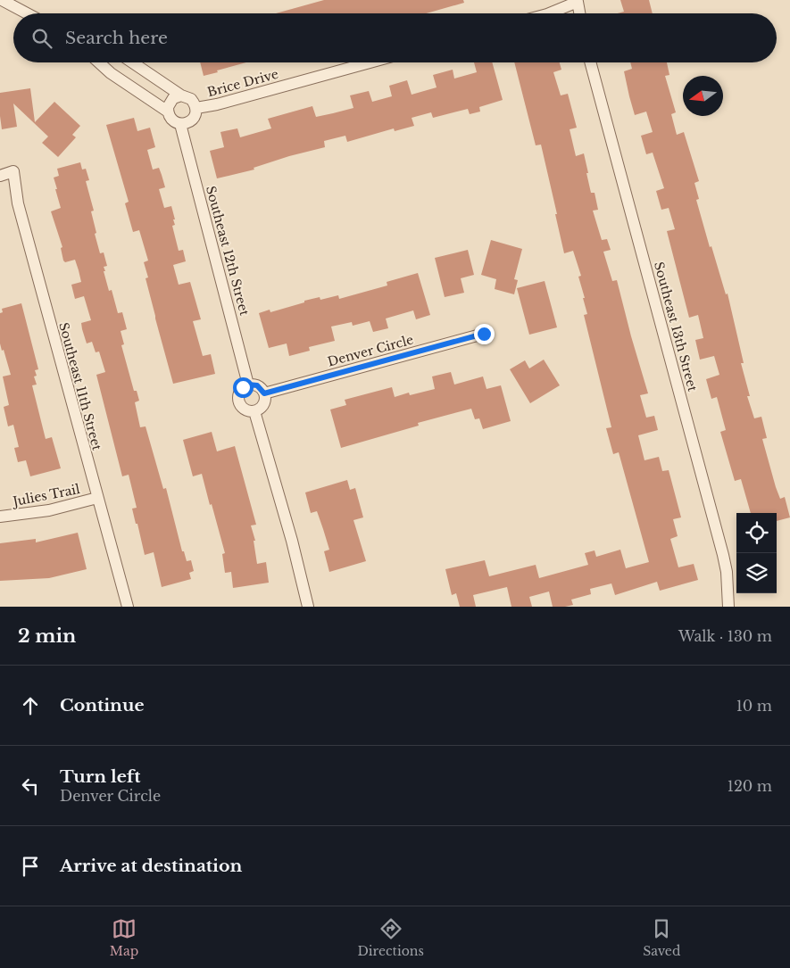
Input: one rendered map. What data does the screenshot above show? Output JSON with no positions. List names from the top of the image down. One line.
{"streets":{"street":["Brice Drive","Southeast 12th Street","Southeast 13th Street","Denver Circle","Southeast 11th Street","Julies Trail"]},"crossings":[["Brice Drive","Southeast 12th Street"],["Southeast 12th Street","Denver Circle"],["Southeast 11th Street","Julies Trail"]],"north":"left","page":{"search":"Search here","heading":["2 min","Walk · 130 m"],"list":[["Continue","10 m"],["Turn left","Denver Circle","120 m"],"Arrive at destination"],"nav":["Map","Directions","Saved"]}}
